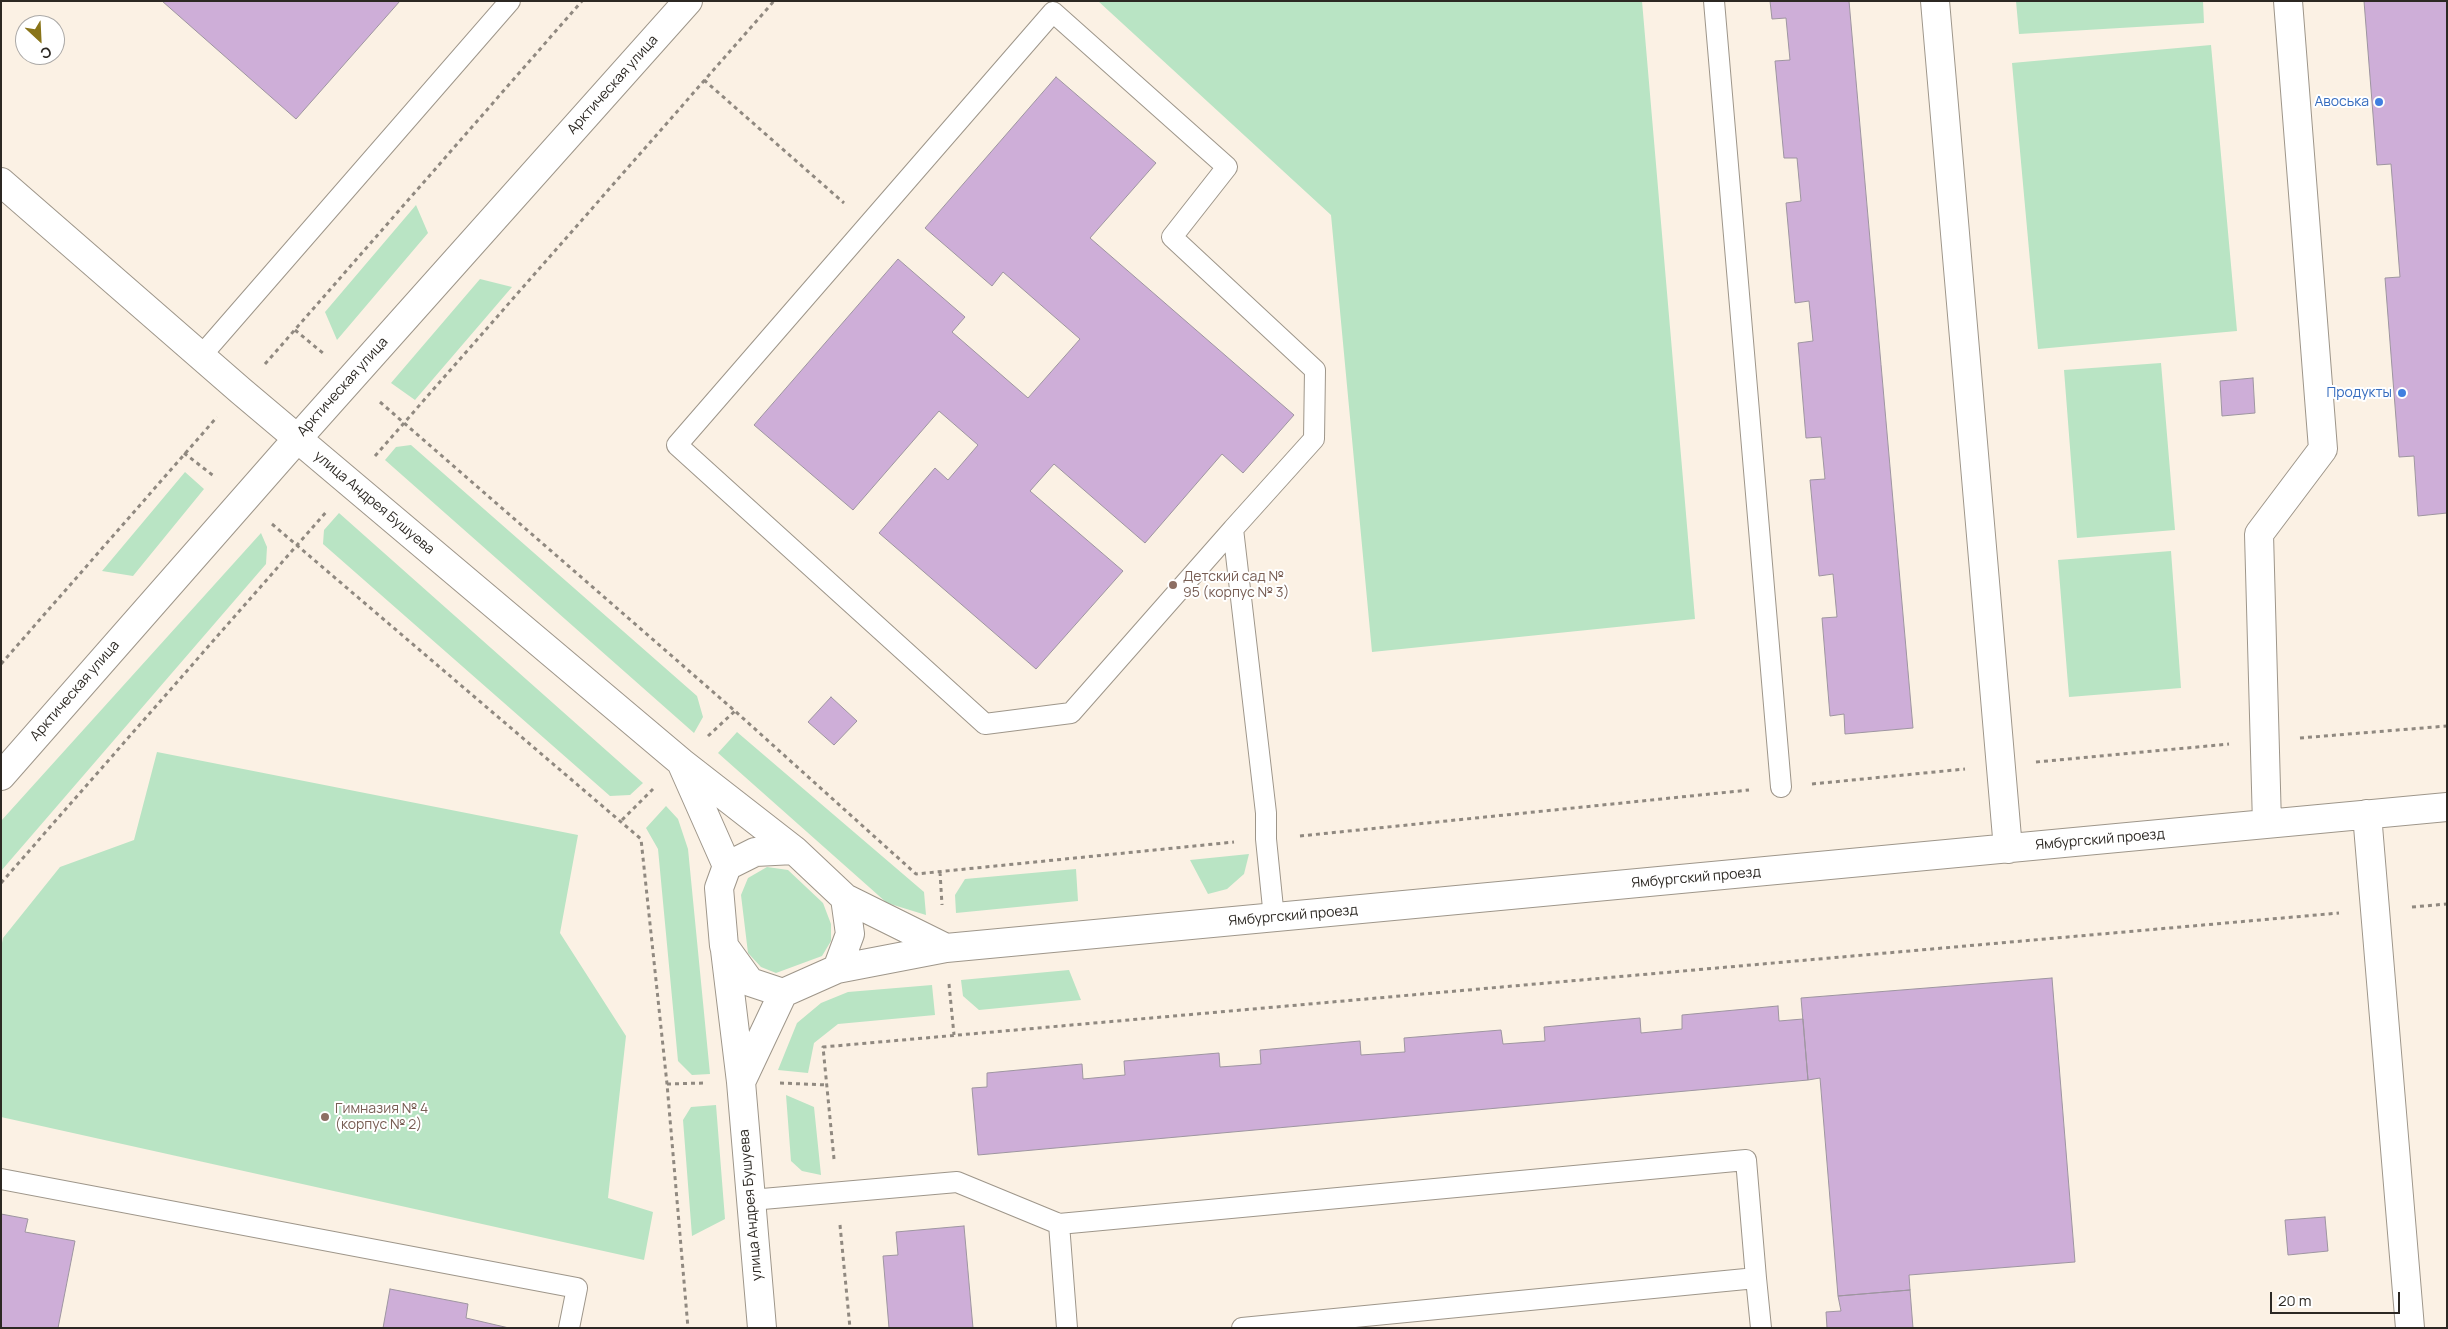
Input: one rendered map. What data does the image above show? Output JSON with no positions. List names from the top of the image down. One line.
{"streets":{"street":["Арктическая улица","улица Андрея Бушуева","Ямбургский проезд"]},"crossings":[["Арктическая улица","улица Андрея Бушуева"],["улица Андрея Бушуева","Ямбургский проезд"]],"places":["Авоська","Продукты","Детский сад № 95 (корпус № 3)","Гимназия № 4 (корпус № 2)"],"scale_bar":"20 m","north":"bottom right"}
